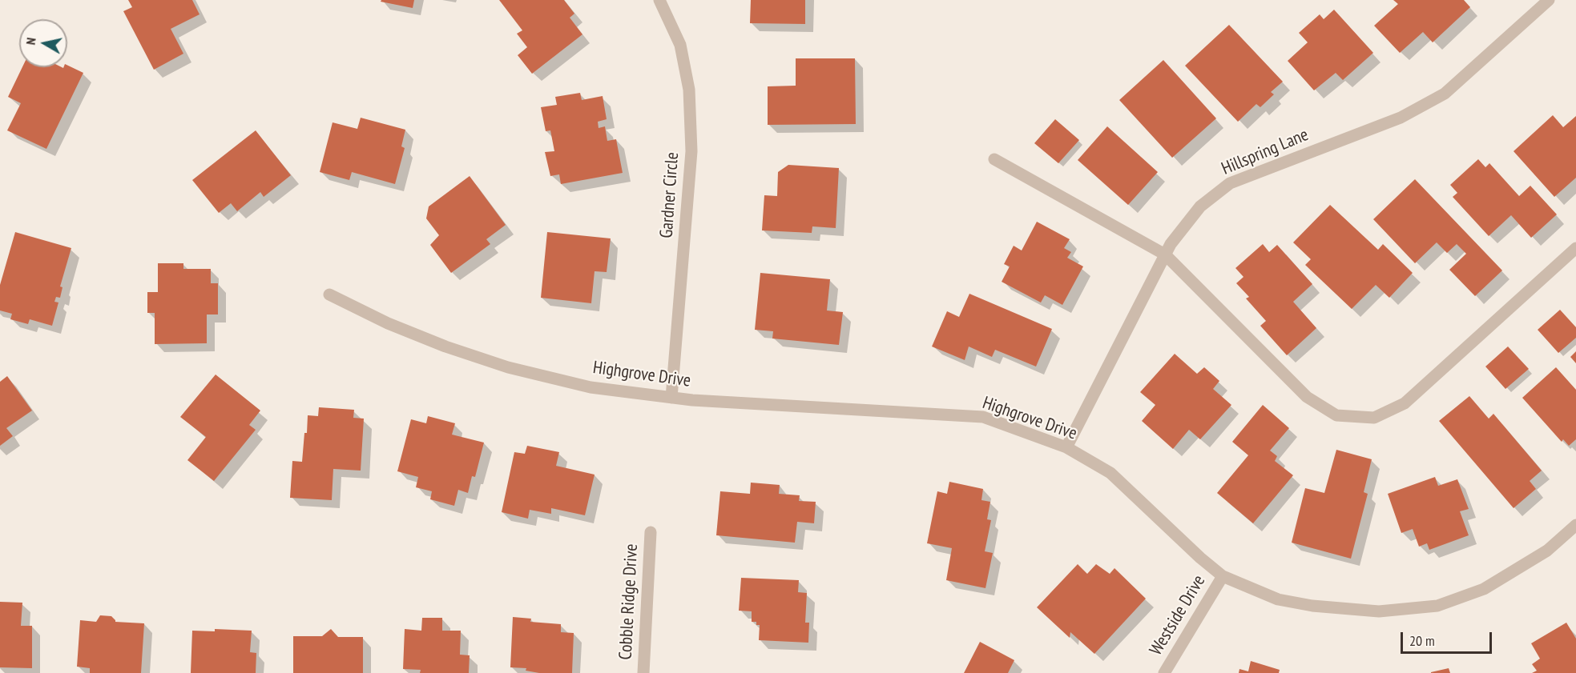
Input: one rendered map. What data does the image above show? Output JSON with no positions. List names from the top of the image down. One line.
{"streets":{"street":["Hillspring Lane","Gardner Circle","Highgrove Drive","Cobble Ridge Drive","Westside Drive"]},"crossings":[["Hillspring Lane","Highgrove Drive"],["Gardner Circle","Highgrove Drive"],["Highgrove Drive","Westside Drive"]],"scale_bar":"20 m","north":"left"}
